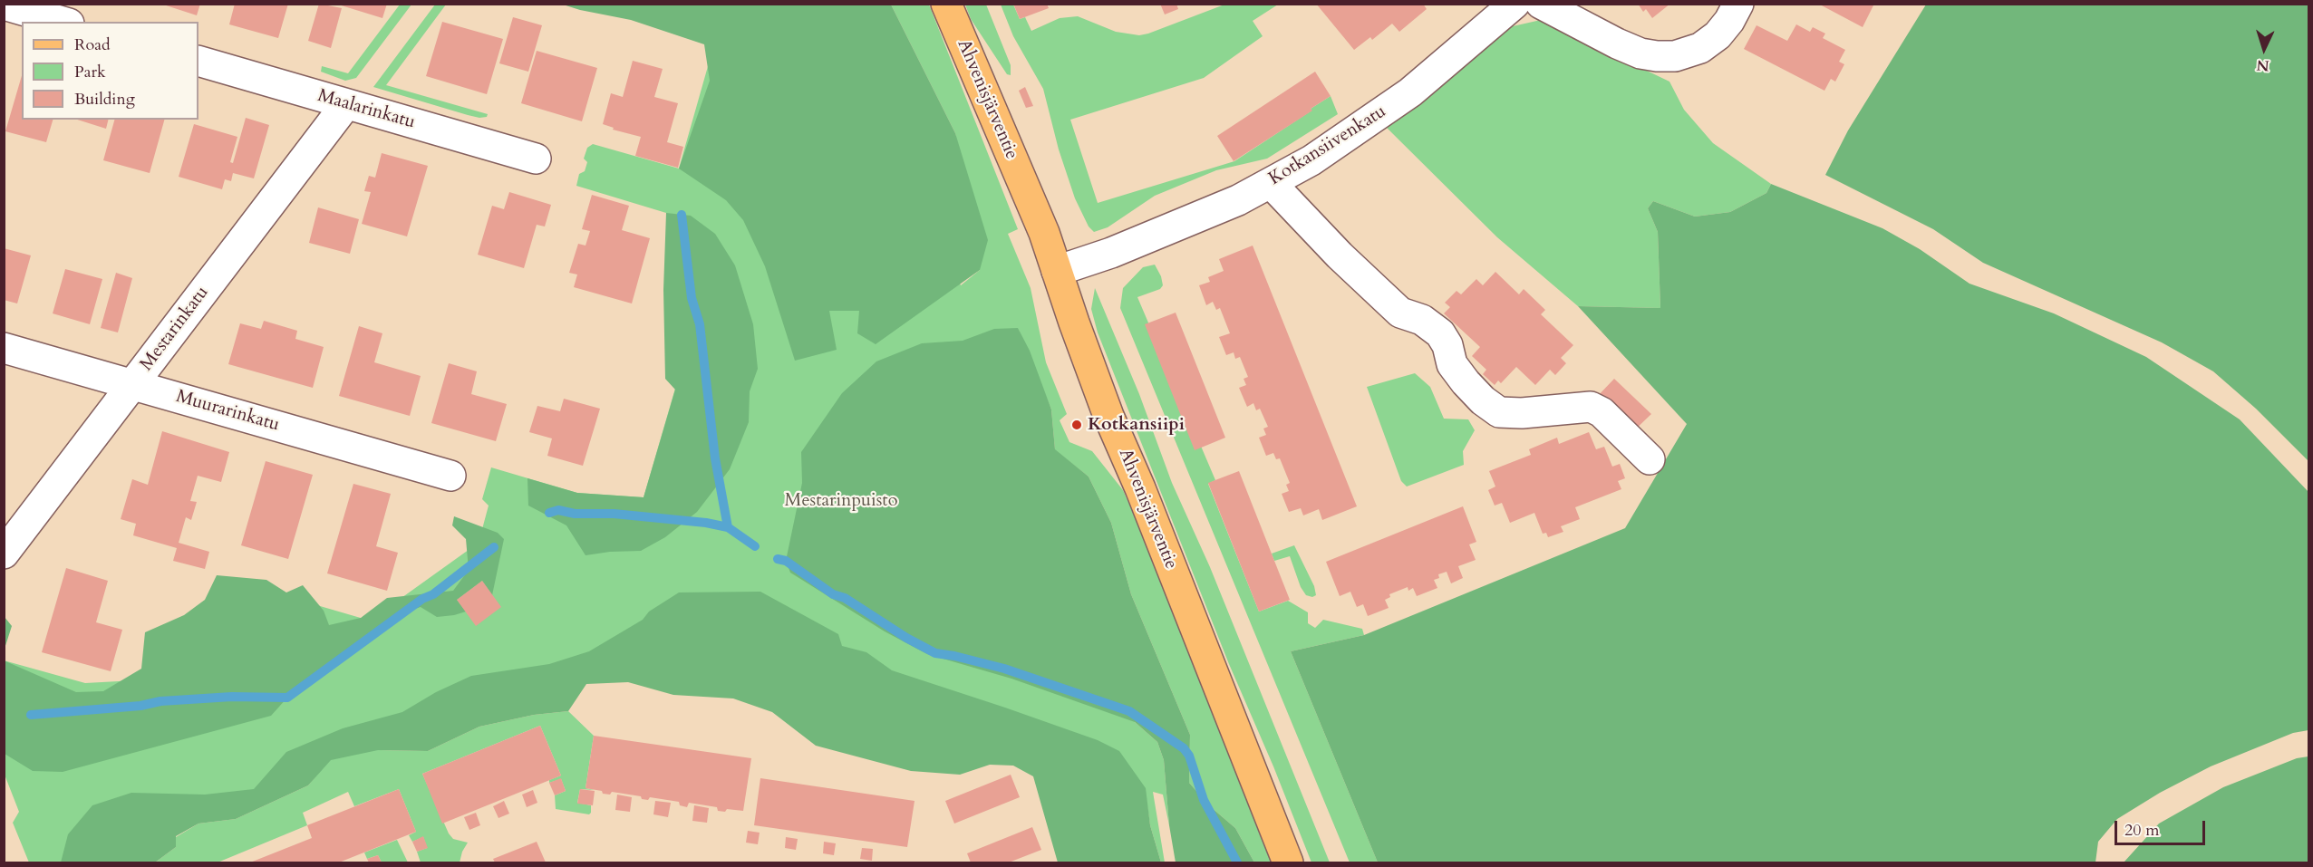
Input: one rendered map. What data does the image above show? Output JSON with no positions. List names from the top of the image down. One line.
{"streets":{"main road":["Ahvenisjärventie"],"street":["Maalarinkatu","Kotkansiivenkatu","Mestarinkatu","Muurarinkatu"]},"crossings":[["Ahvenisjärventie","Kotkansiivenkatu"],["Maalarinkatu","Mestarinkatu"],["Mestarinkatu","Muurarinkatu"]],"parks":["Mestarinpuisto"],"places":["Kotkansiipi"],"legend":["Road","Park","Building"],"scale_bar":"20 m","north":"bottom"}
